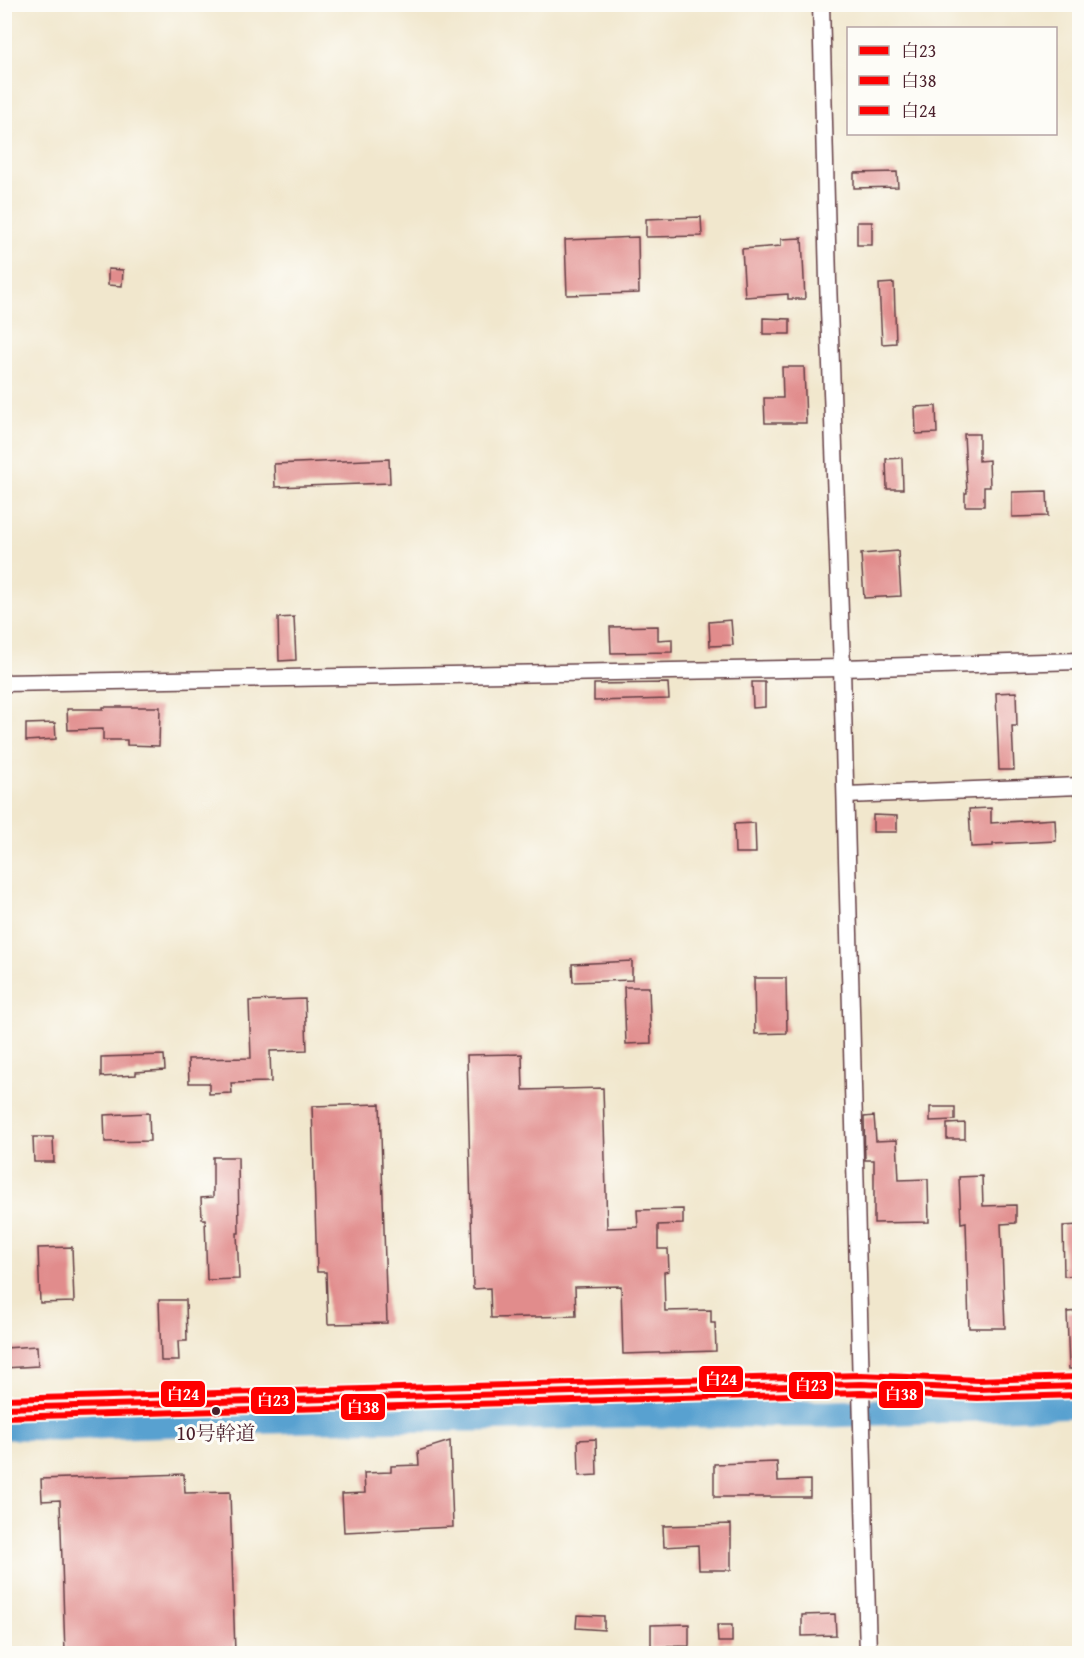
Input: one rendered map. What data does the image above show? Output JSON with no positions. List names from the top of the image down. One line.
{"places":["10号幹道"],"lines":["transit line 白24","transit line 白23","transit line 白38"],"legend":["白23","白38","白24"]}
